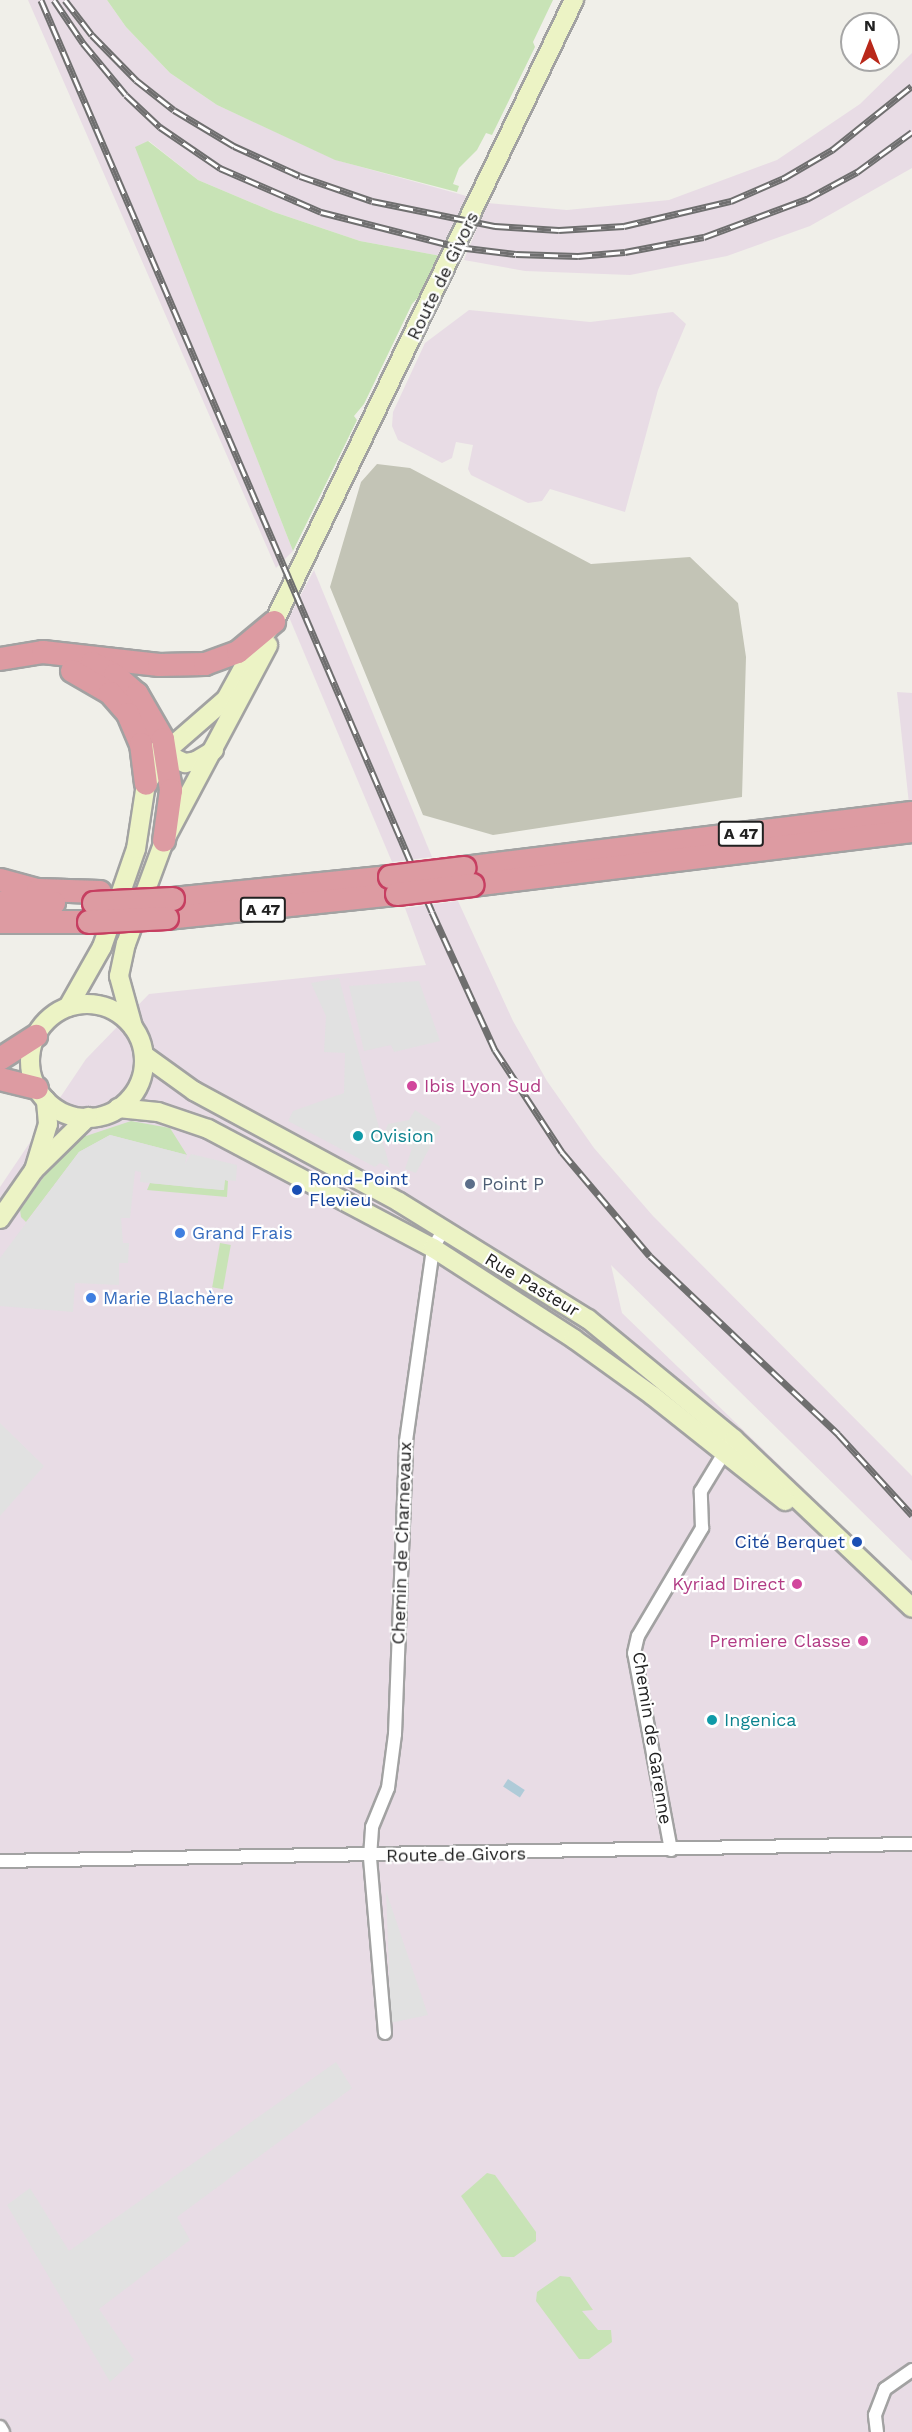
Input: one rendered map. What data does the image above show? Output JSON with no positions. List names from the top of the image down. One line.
{"streets":{"highway":["A 47"],"main road":["Route de Givors","Rue Pasteur"],"street":["Chemin de Charnevaux","Chemin de Garenne"]},"crossings":[["Route de Givors","Chemin de Charnevaux"],["Route de Givors","Chemin de Garenne"],["Rue Pasteur","Chemin de Charnevaux"],["Rue Pasteur","Chemin de Garenne"]],"places":["Ibis Lyon Sud","Ovision","Point P","Rond-Point Flevieu","Grand Frais","Marie Blachère","Cité Berquet","Kyriad Direct","Premiere Classe","Ingenica"],"north":"top"}
